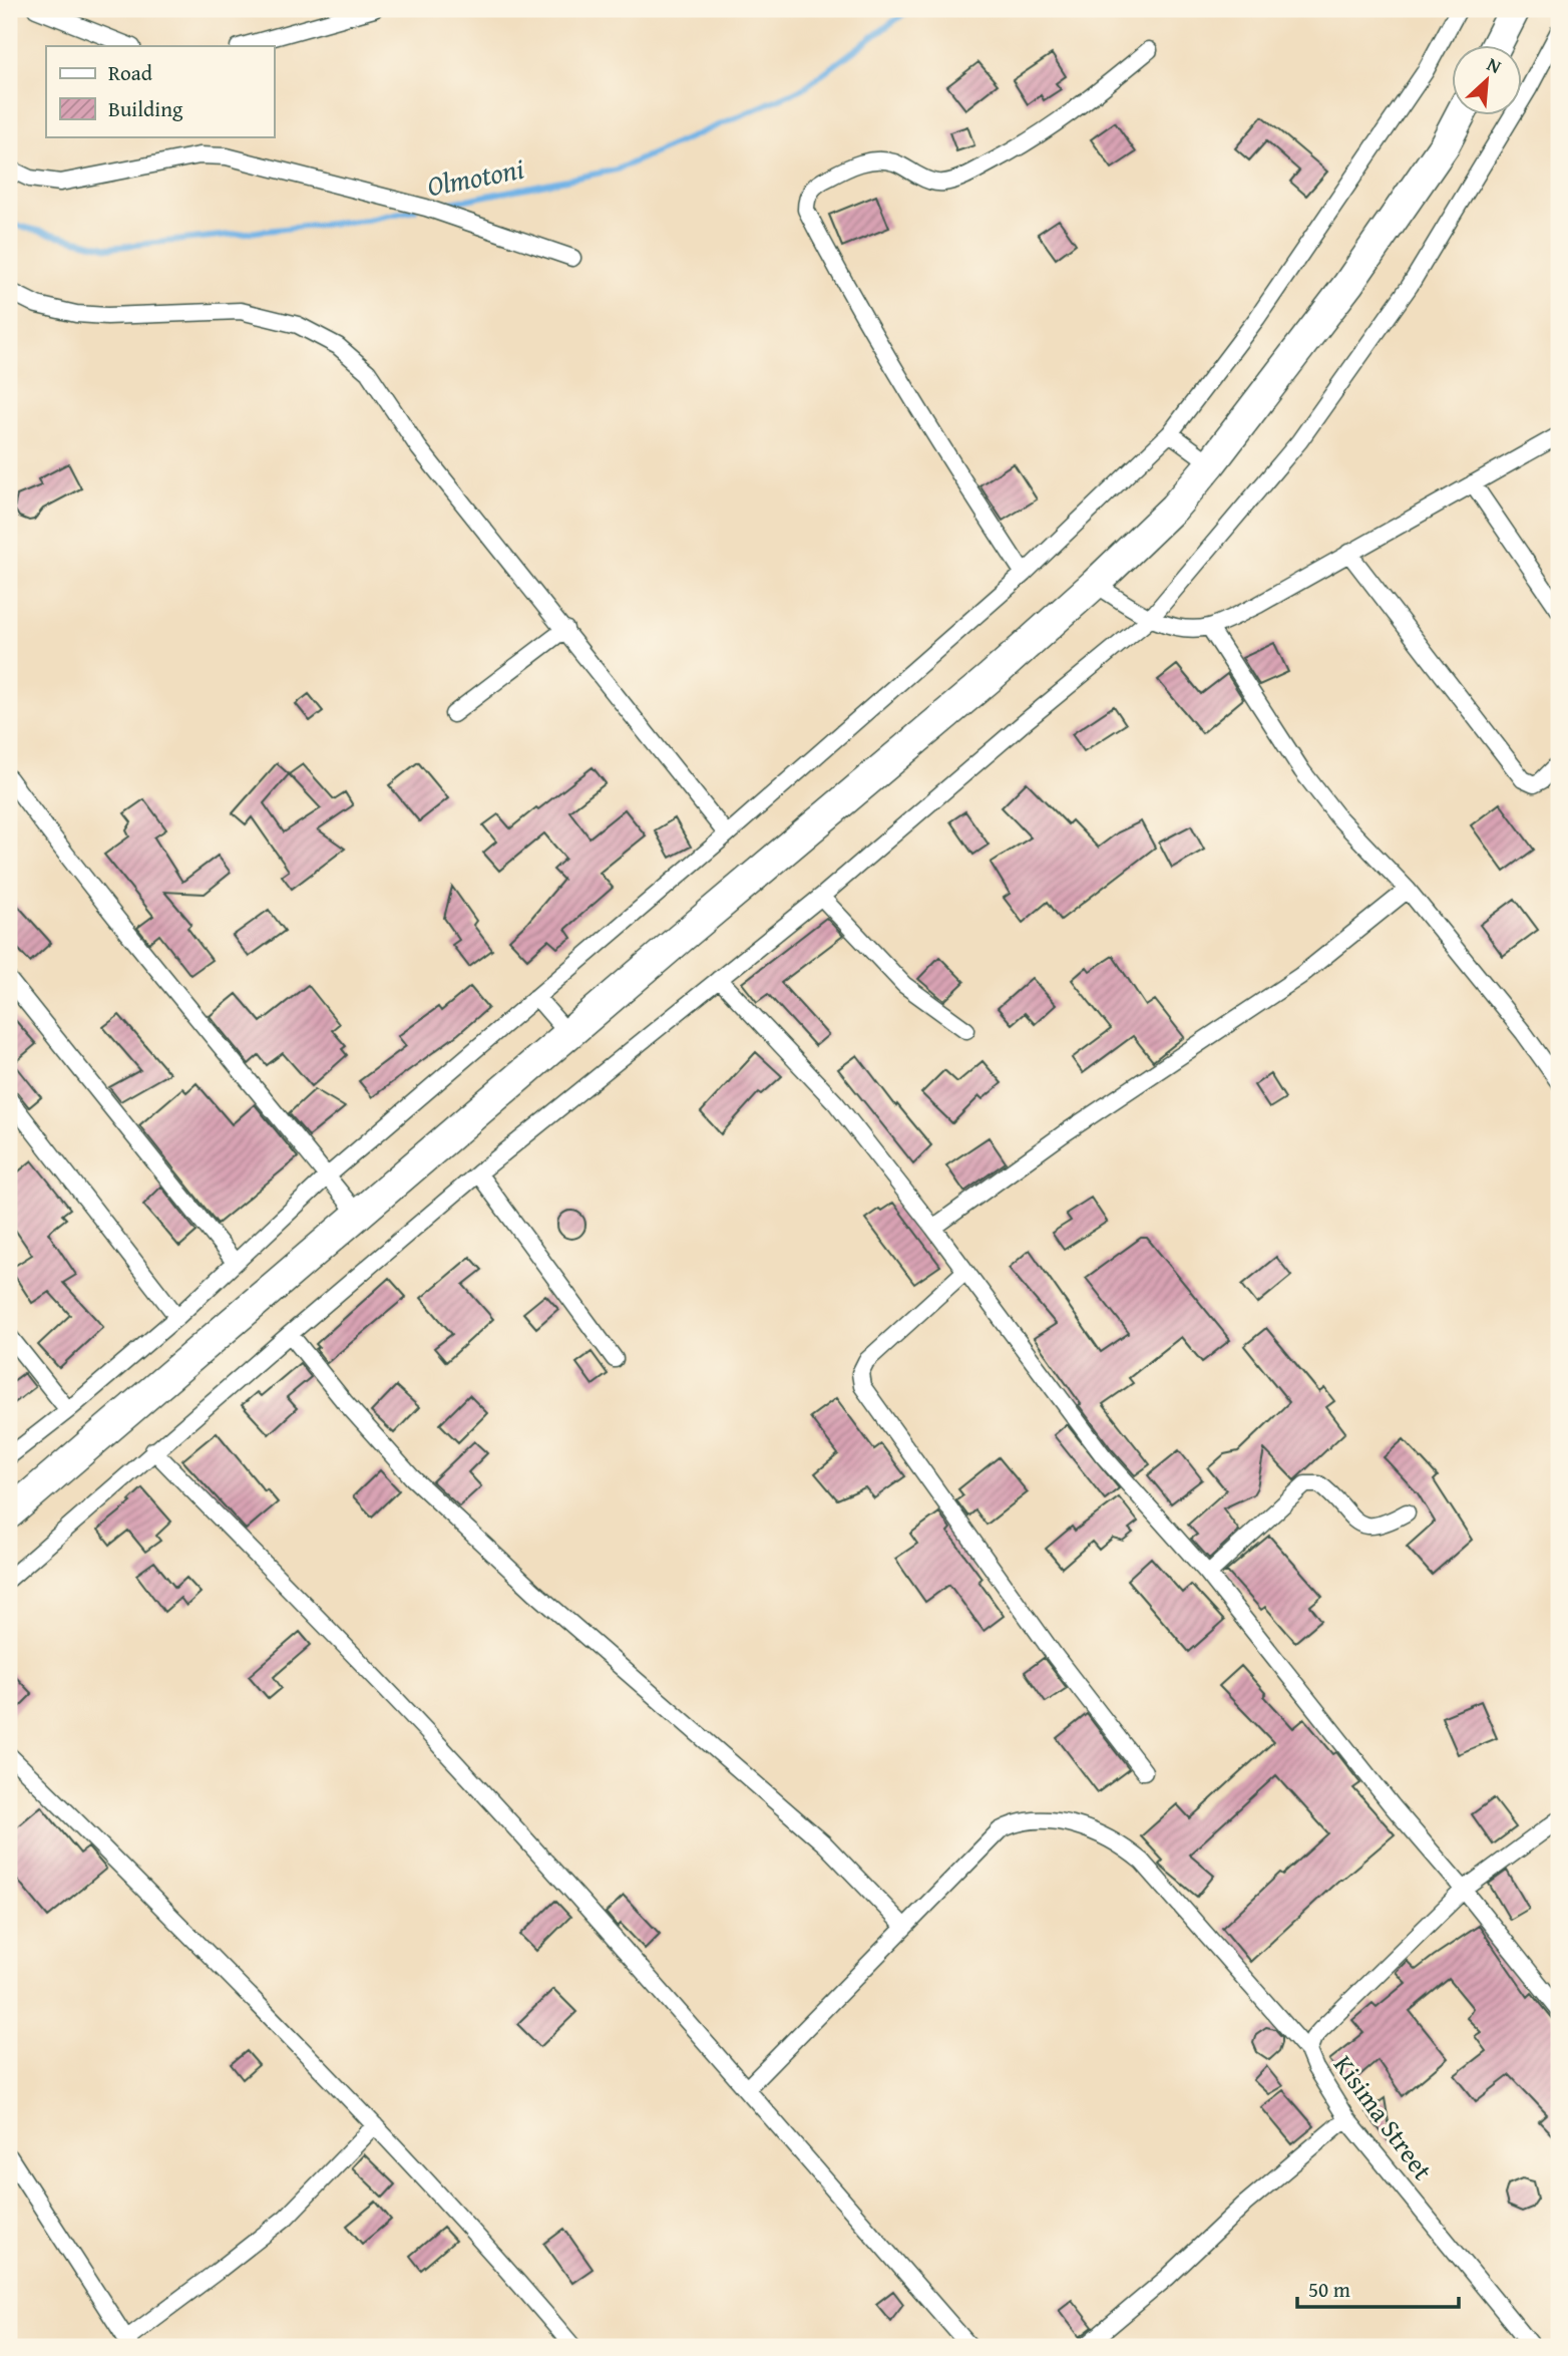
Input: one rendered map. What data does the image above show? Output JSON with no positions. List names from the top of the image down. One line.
{"streets":{"street":["Kisima Street"]},"water":["Olmotoni"],"legend":["Road","Building"],"scale_bar":"50 m","north":"top right"}
